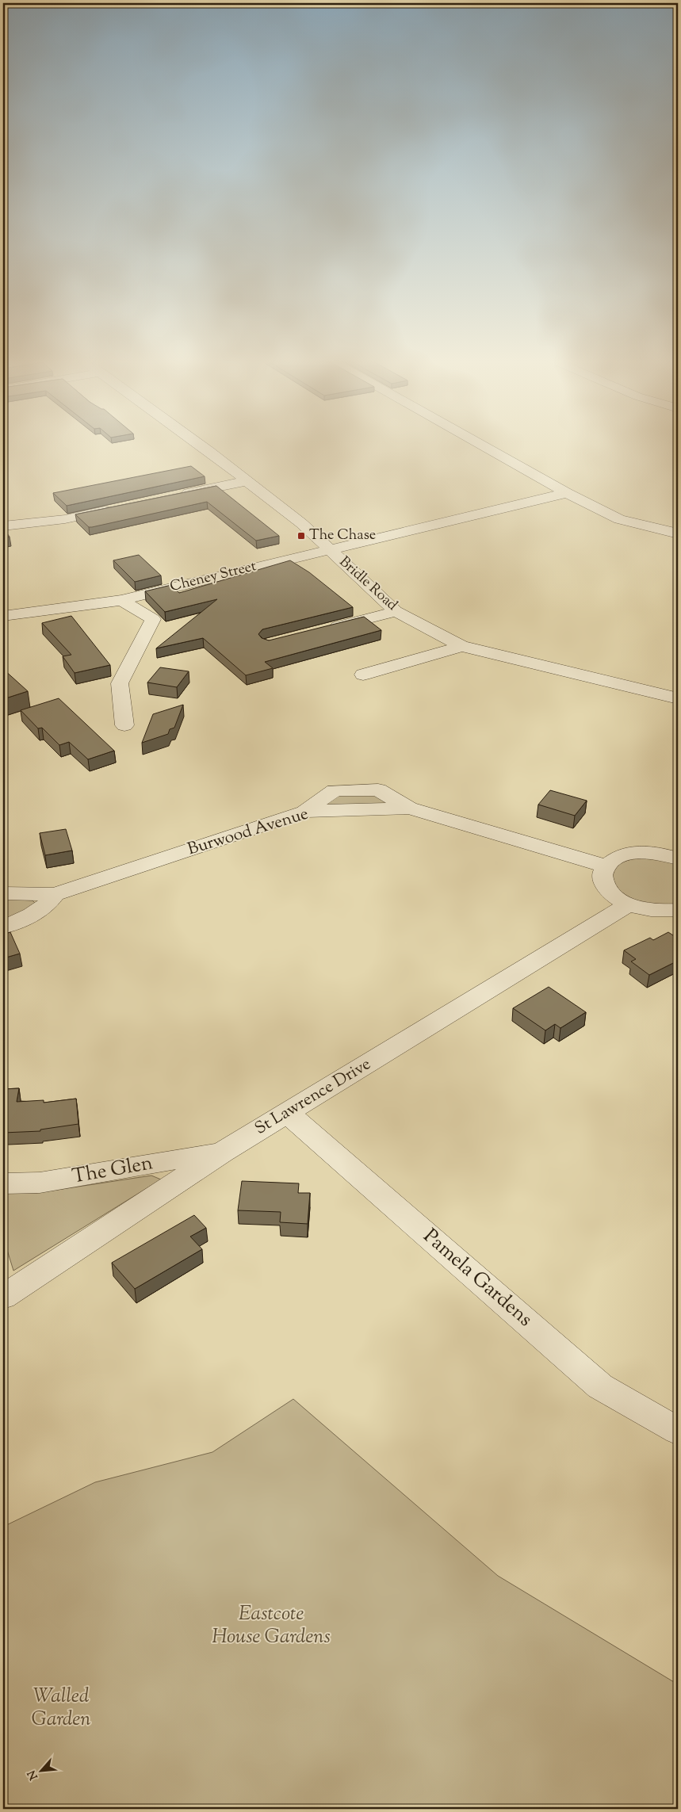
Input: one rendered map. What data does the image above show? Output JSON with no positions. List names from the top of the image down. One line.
{"streets":{"street":["Cheney Street","Bridle Road","Burwood Avenue","St Lawrence Drive","The Glen","Pamela Gardens"]},"crossings":[["Cheney Street","Bridle Road"],["St Lawrence Drive","The Glen"],["St Lawrence Drive","Pamela Gardens"]],"parks":["Eastcote House Gardens","Walled Garden"],"places":{"transit":["The Chase"]},"north":"bottom left"}
